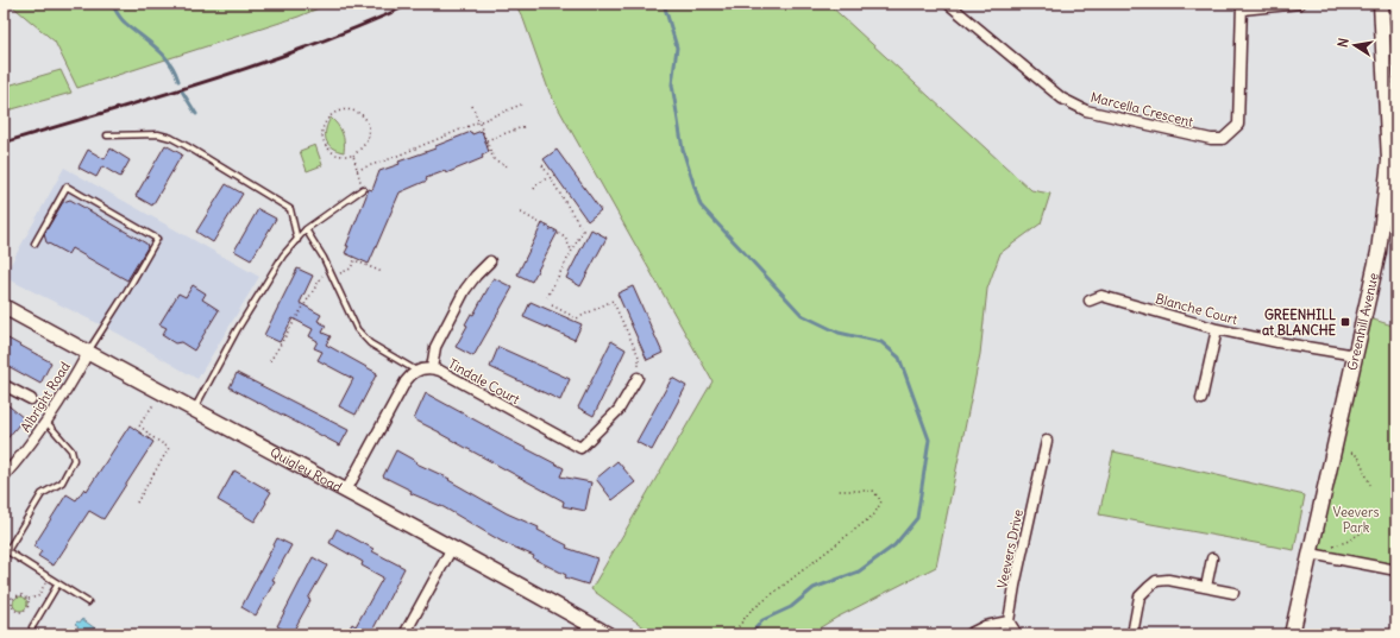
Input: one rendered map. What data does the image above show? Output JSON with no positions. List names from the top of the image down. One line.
{"streets":{"street":["Marcella Crescent","Blanche Court","Greenhill Avenue","Tindale Court","Albright Road","Quigley Road","Veevers Drive"]},"crossings":[["Blanche Court","Greenhill Avenue"],["Albright Road","Quigley Road"]],"parks":["Veevers Park"],"places":{"transit":["GREENHILL at BLANCHE"]},"north":"left"}
